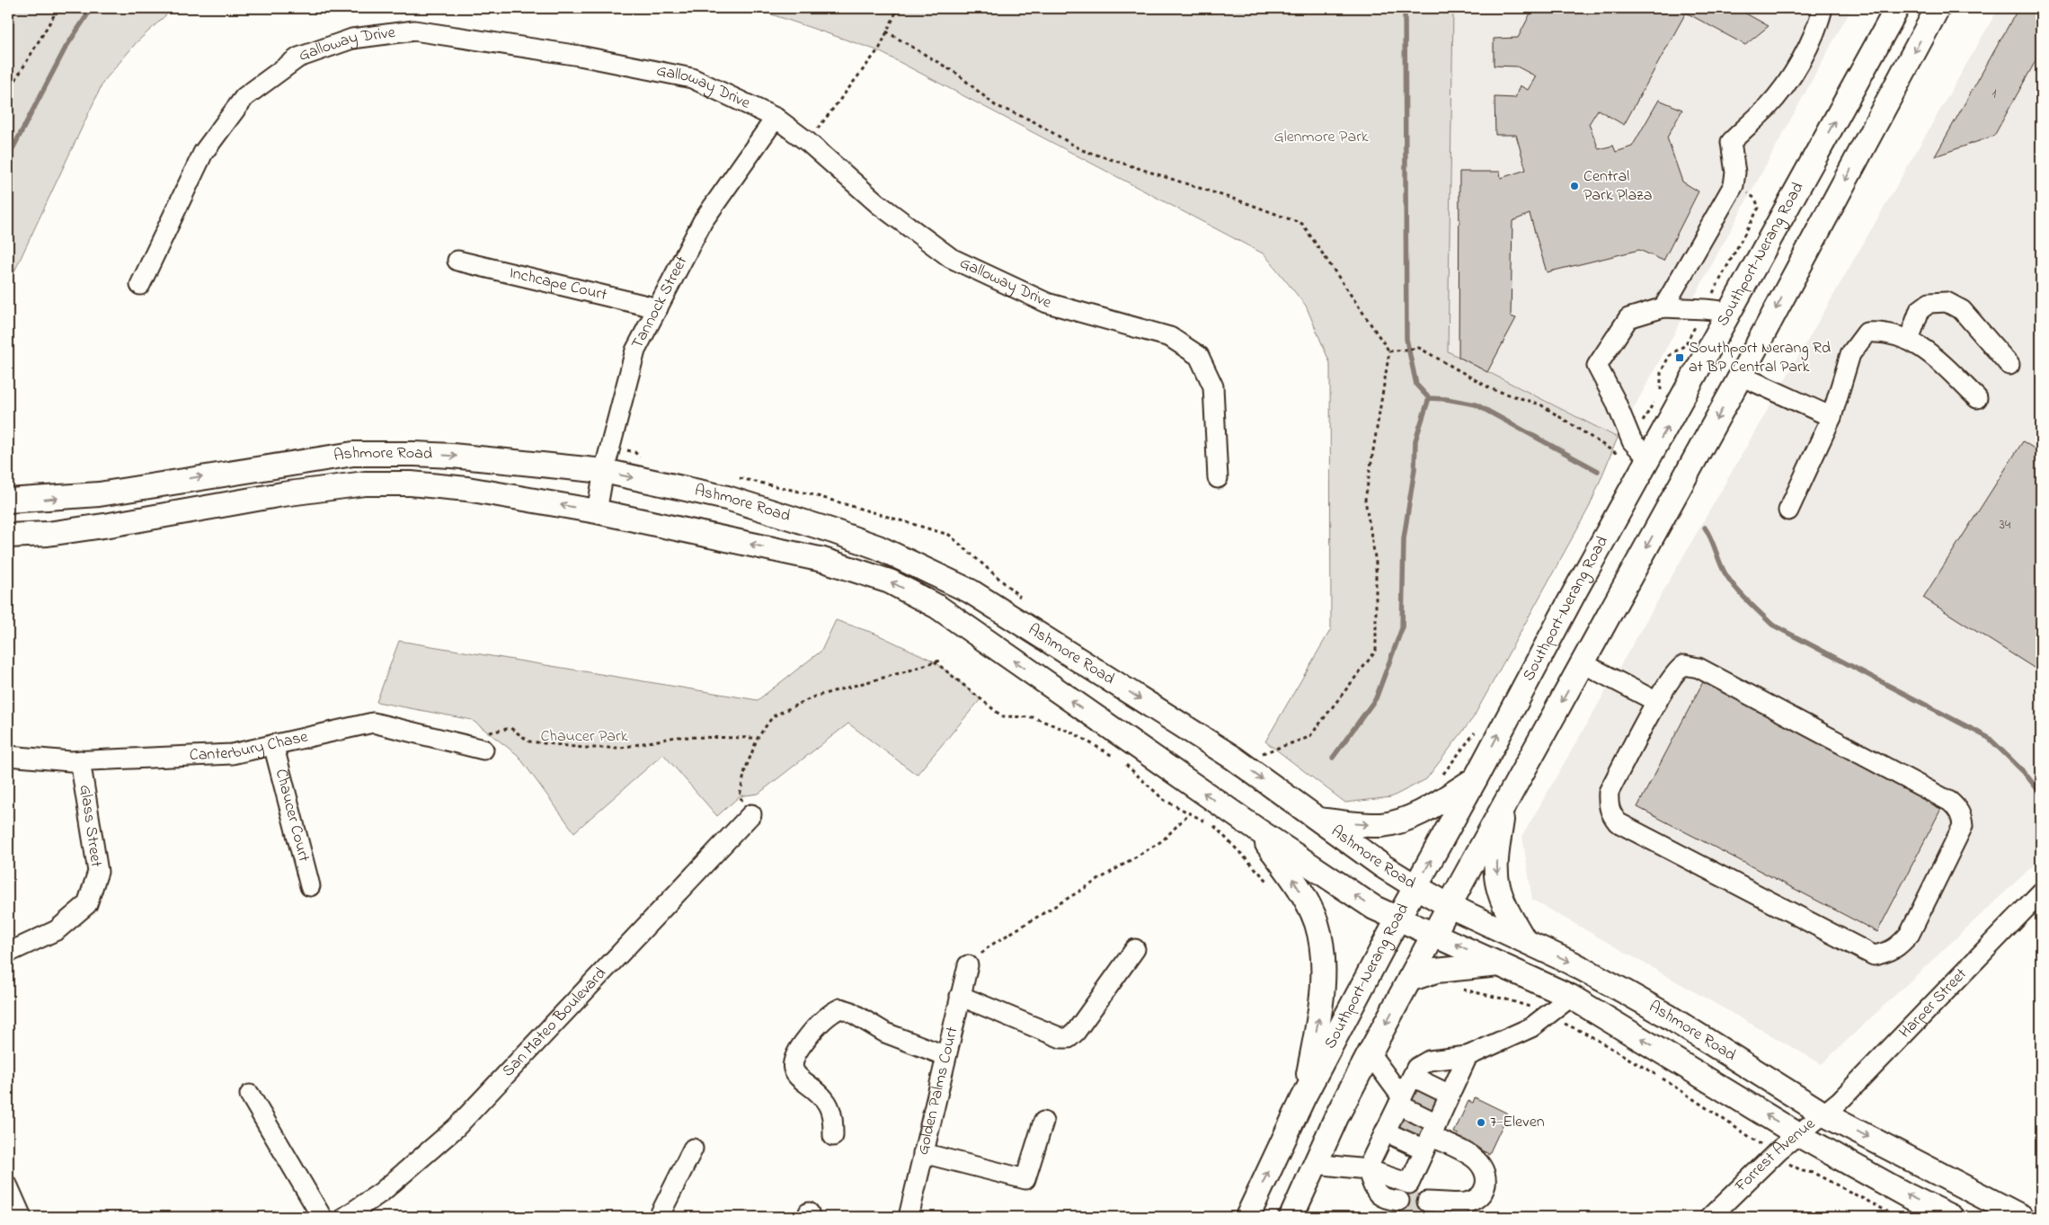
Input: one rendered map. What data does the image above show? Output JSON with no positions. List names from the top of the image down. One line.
{"streets":{"main road":["Southport-Nerang Road","Ashmore Road"],"street":["Galloway Drive","Inchcape Court","Tannock Street","Canterbury Chase","Chaucer Court","Glass Street","Harper Street","San Mateo Boulevard","Golden Palms Court","Forrest Avenue"]},"crossings":[["Galloway Drive","Tannock Street"],["Southport-Nerang Road","Ashmore Road"],["Inchcape Court","Tannock Street"],["Tannock Street","Ashmore Road"],["Ashmore Road","Harper Street"],["Ashmore Road","Forrest Avenue"],["Canterbury Chase","Chaucer Court"],["Canterbury Chase","Glass Street"],["Harper Street","Forrest Avenue"]],"parks":["Glenmore Park","Chaucer Park"],"places":{"other":["Central Park Plaza","7-Eleven"],"transit":["Southport Nerang Rd at BP Central Park"]},"house_numbers":["1","34"]}
